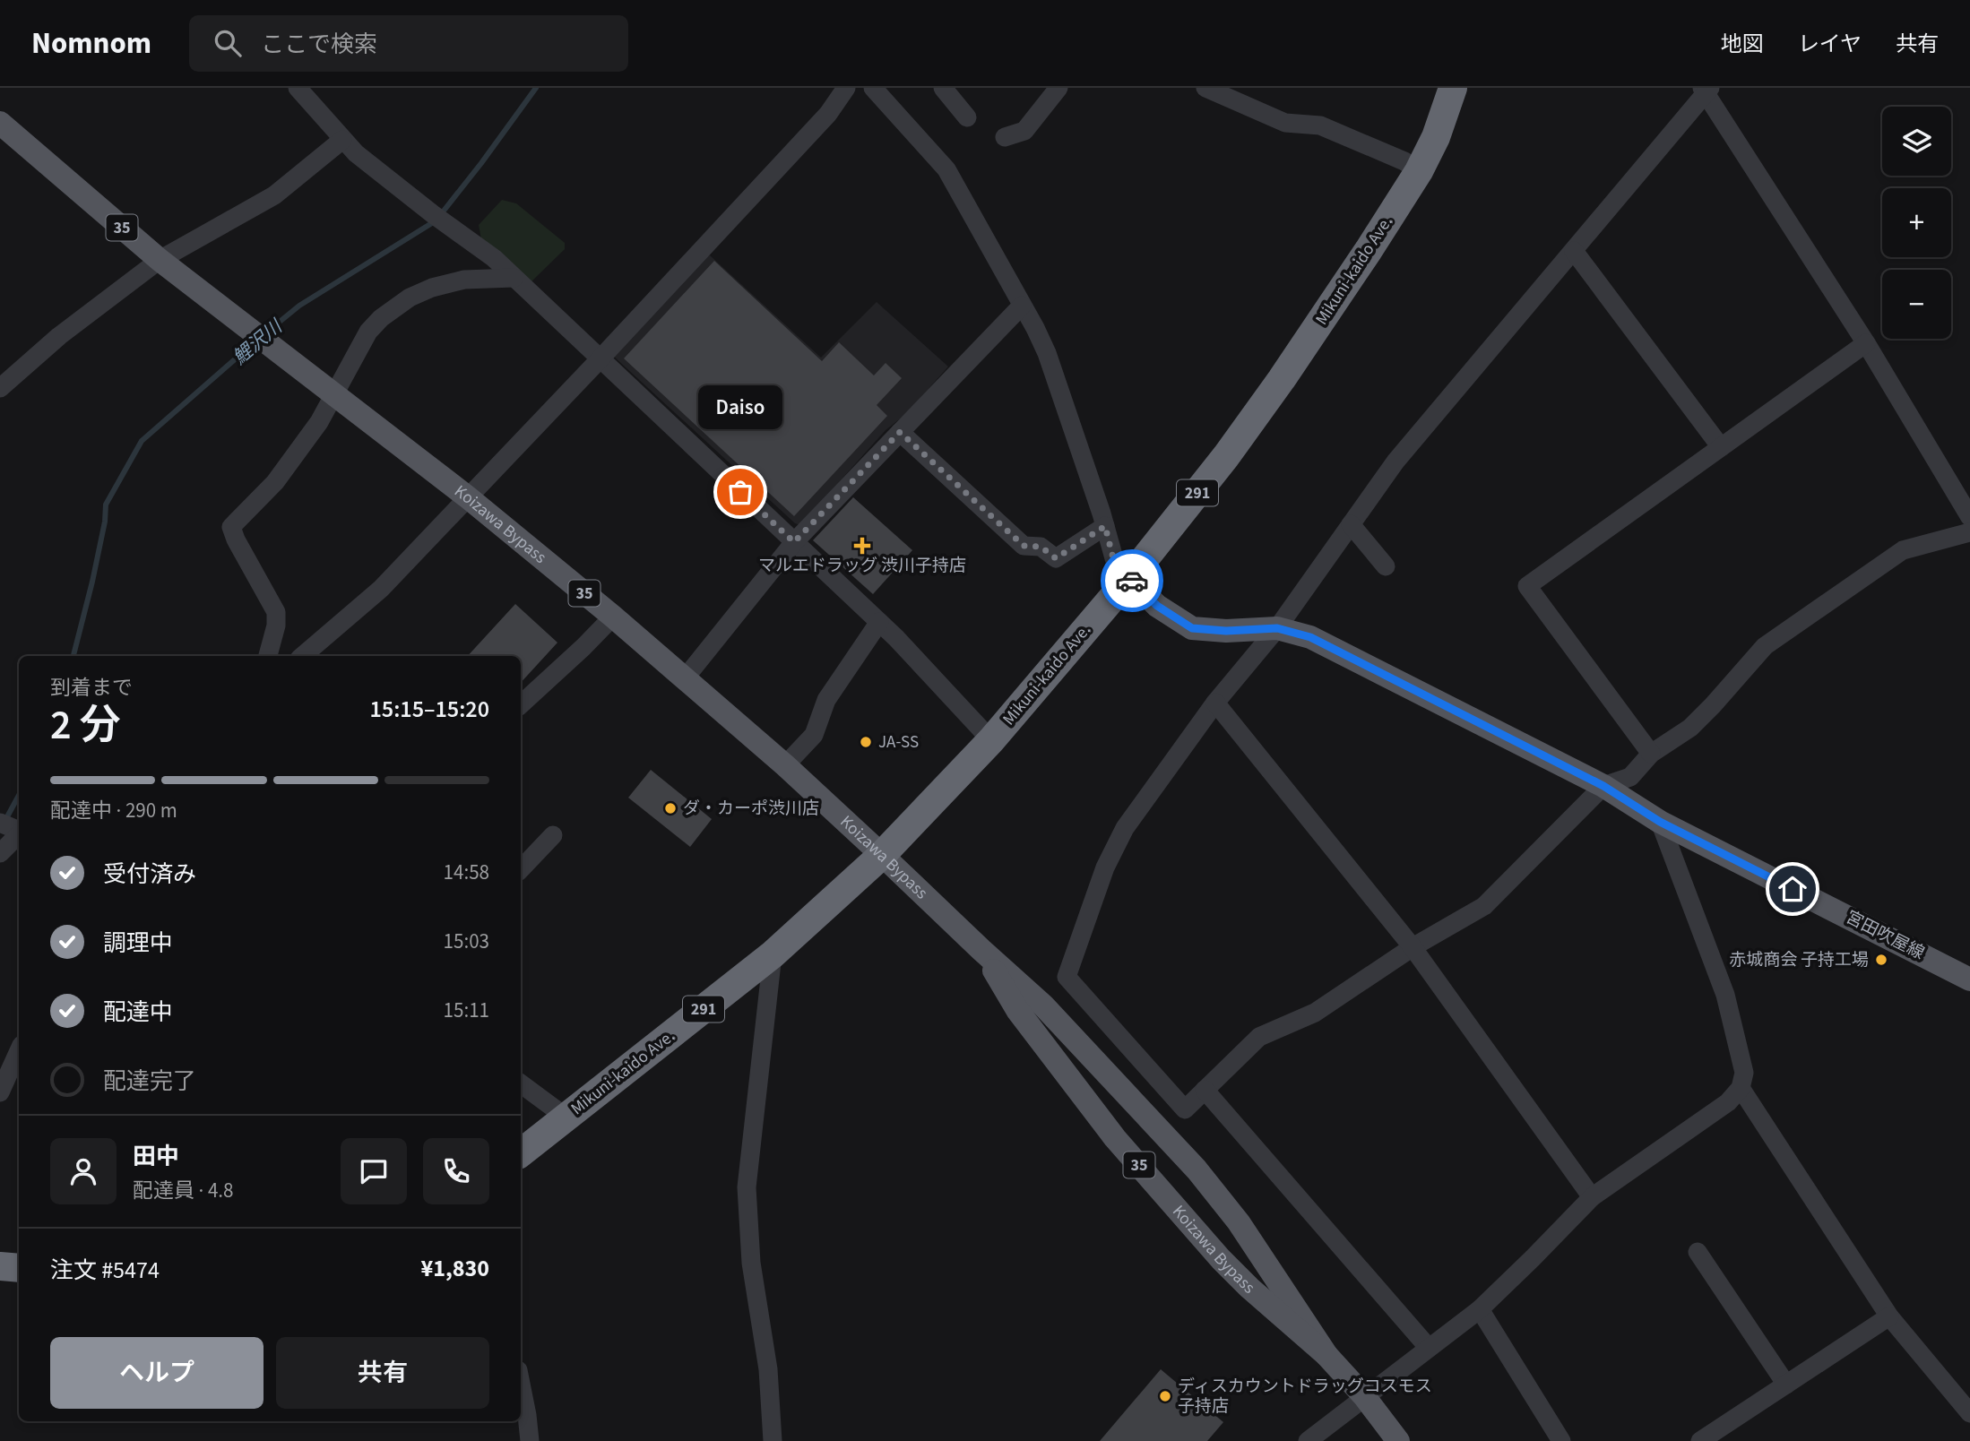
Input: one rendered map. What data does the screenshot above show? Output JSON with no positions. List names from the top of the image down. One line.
{"streets":{"highway":["Mikuni-kaido Ave.","291"],"main road":["35","Koizawa Bypass","宮田吹屋線"]},"crossings":[["Mikuni-kaido Ave.","Koizawa Bypass"],["Mikuni-kaido Ave.","宮田吹屋線"]],"water":["鯉沢川"],"places":{"other":["Daiso","JA-SS","ダ・カーポ渋川店","赤城商会 子持工場","ディスカウントドラッグコスモス 子持店"],"health":["マルエドラッグ 渋川子持店"]},"page":{"header":"Nomnom","search":"ここで検索","nav":["地図","レイヤ","共有"],"map_buttons":["+","−"],"bubble":"Daiso","heading":["2 分","到着まで","15:15–15:20"],"panel":["田中","配達員 · 4.8","注文 #5474","¥1,830"],"bar":"配達中 · 290 m","list":[["受付済み","14:58"],["調理中","15:03"],["配達中","15:11"],"配達完了"],"buttons":["ヘルプ","共有"]}}
